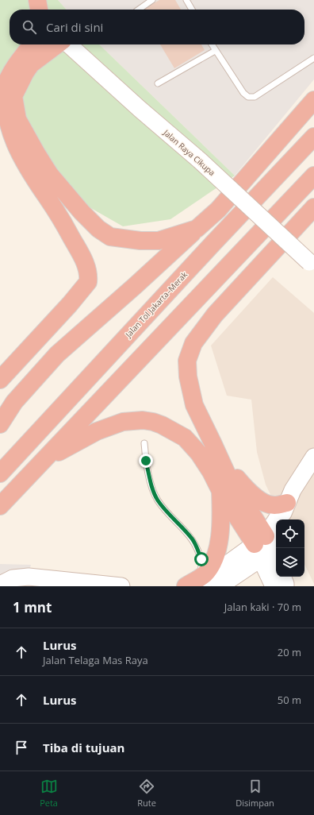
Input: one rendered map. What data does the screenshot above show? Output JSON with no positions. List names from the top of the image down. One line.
{"streets":{"highway":["Jalan Tol Jakarta–Merak"],"main road":["Jalan Raya Cikupa"]},"page":{"search":"Cari di sini","heading":["1 mnt","Jalan kaki · 70 m"],"list":[["Lurus","Jalan Telaga Mas Raya","20 m"],["Lurus","50 m"],"Tiba di tujuan"],"nav":["Peta","Rute","Disimpan"]}}
